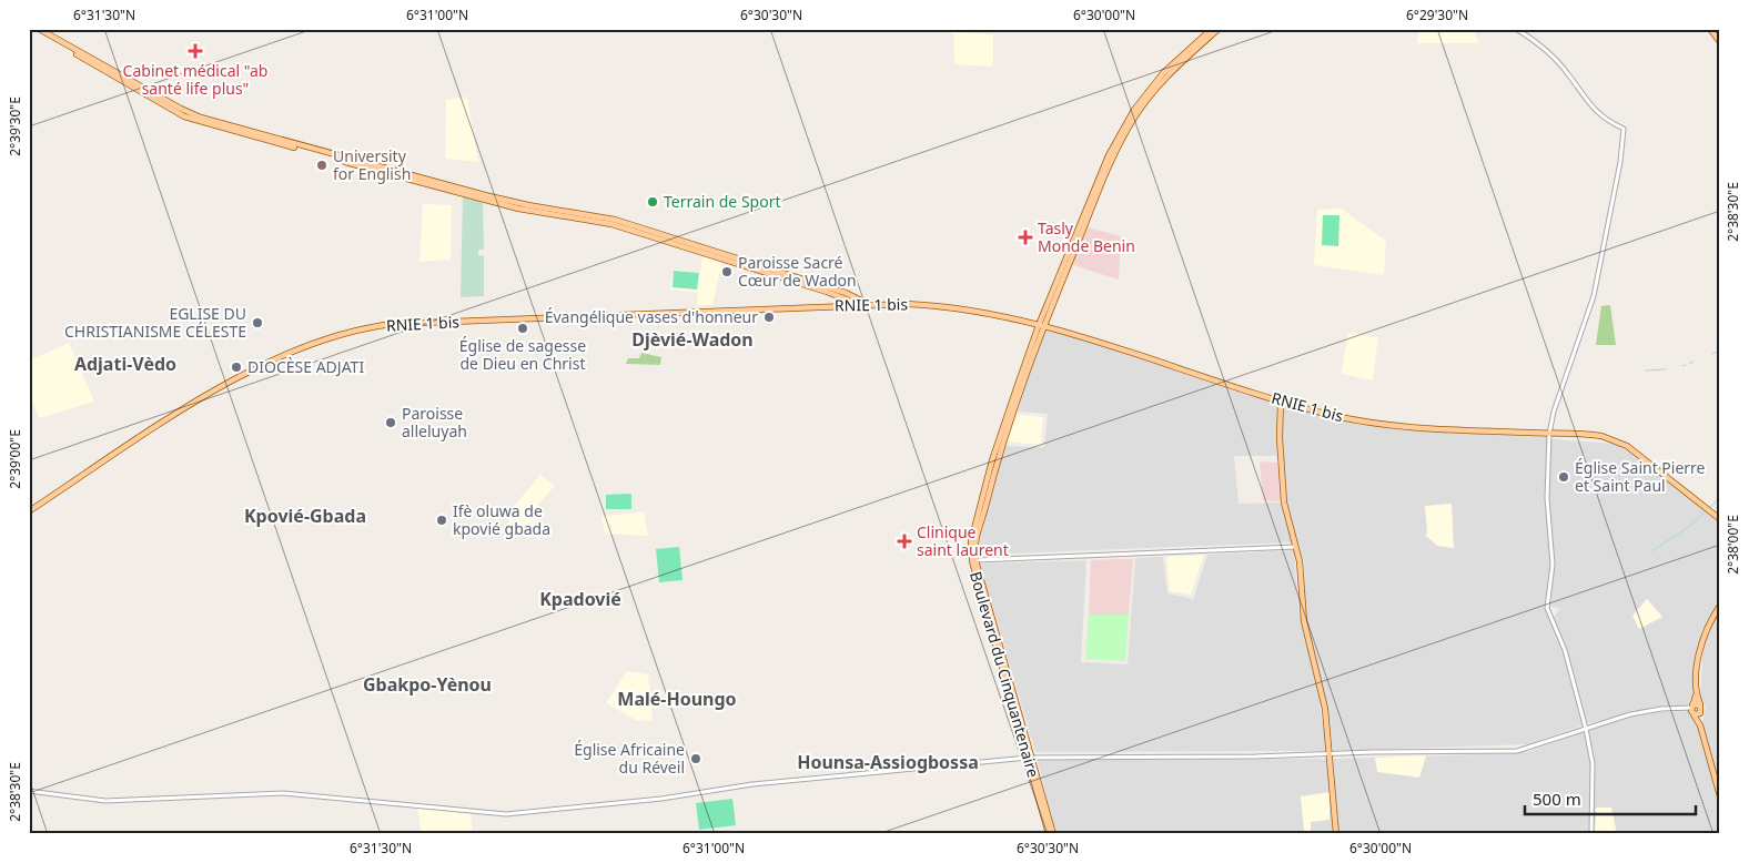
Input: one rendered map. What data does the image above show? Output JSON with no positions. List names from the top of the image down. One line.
{"streets":{"main road":["RNIE 1 bis","Boulevard du Cinquantenaire"]},"crossings":[["RNIE 1 bis","Boulevard du Cinquantenaire"]],"districts":["Djèvié-Wadon","Adjati-Vèdo","Kpovié-Gbada","Kpadovié","Gbakpo-Yènou","Malé-Houngo","Hounsa-Assiogbossa"],"places":{"health":["Cabinet médical \"ab santé life plus\"","Tasly Monde Benin","Clinique saint laurent"],"other":["University for English","Terrain de Sport","Paroisse Sacré Cœur de Wadon","Évangélique vases d'honneur","EGLISE DU CHRISTIANISME CÉLESTE","Église de sagesse de Dieu en Christ","DIOCÈSE ADJATI","Paroisse alleluyah","Église Saint Pierre et Saint Paul","Ifè oluwa de kpovié gbada","Église Africaine du Réveil"]},"scale_bar":"500 m","coordinates":["6°31'30\"N","6°31'00\"N","6°30'30\"N","6°30'00\"N","6°29'30\"N","2°39'30\"E","2°38'30\"E","2°39'00\"E","2°38'00\"E"]}
